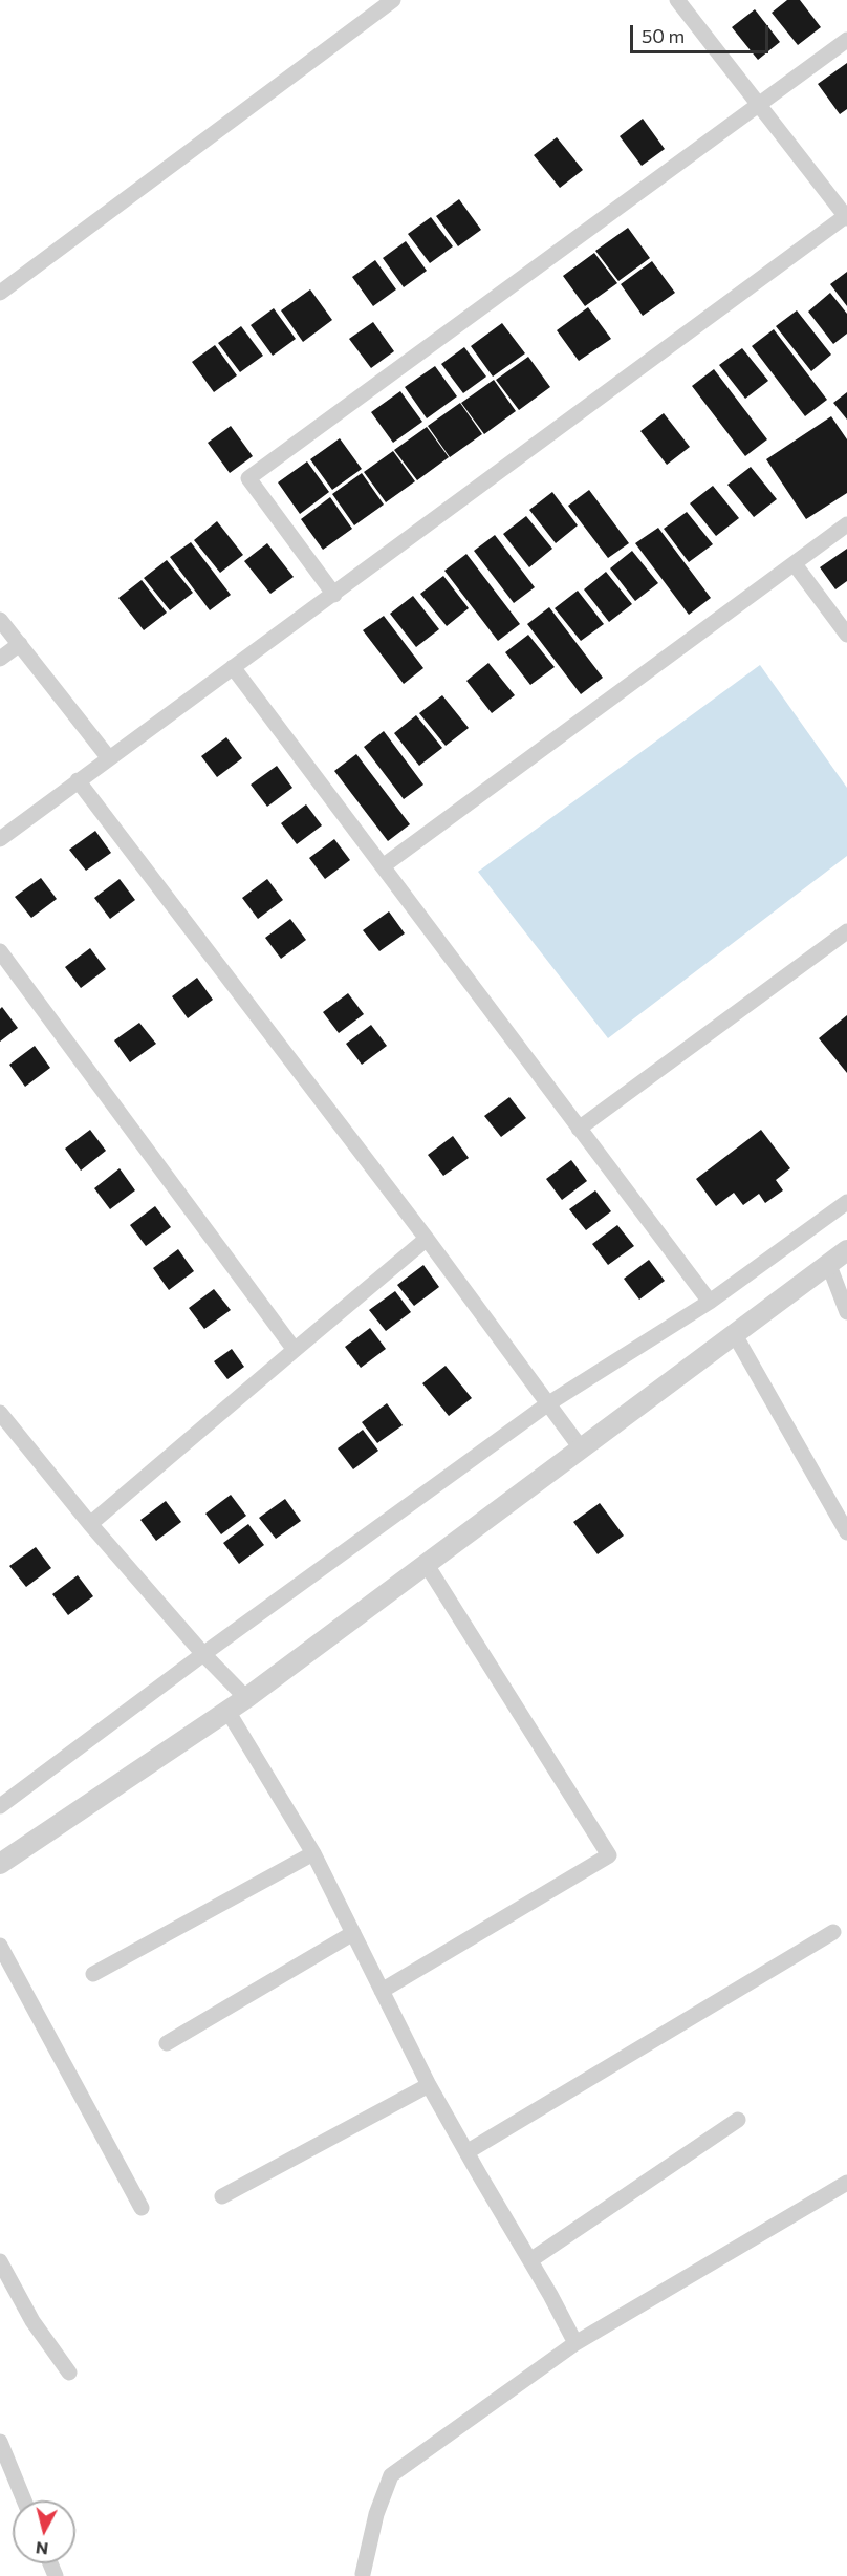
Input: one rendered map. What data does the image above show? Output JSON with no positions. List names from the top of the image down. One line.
{"scale_bar":"50 m","north":"bottom"}
